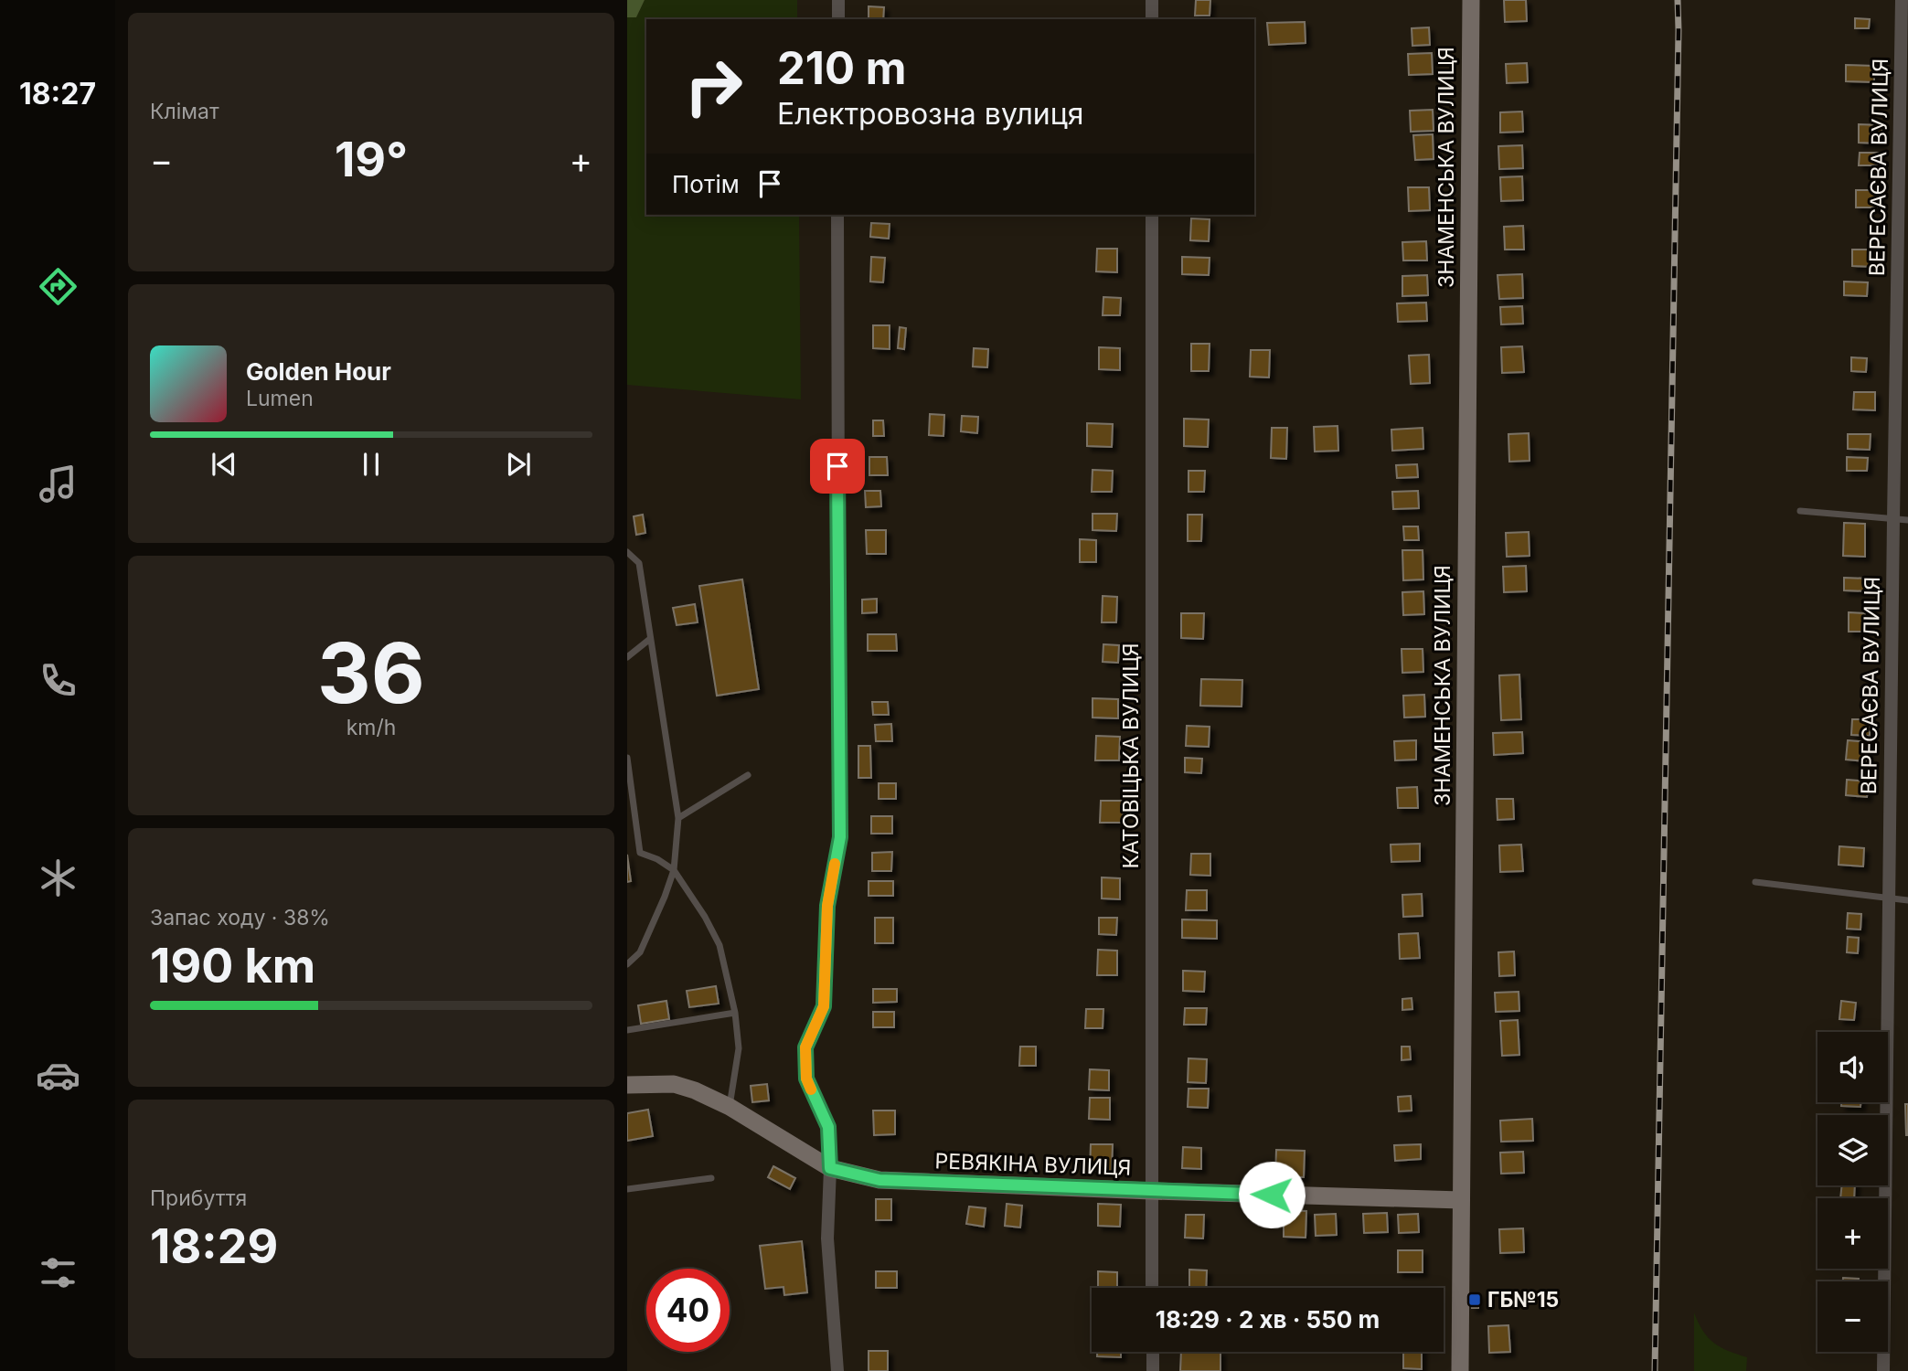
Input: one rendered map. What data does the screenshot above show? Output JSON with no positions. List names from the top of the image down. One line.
{"streets":{"main road":["ЗНАМЕНСЬКА ВУЛИЦЯ","РЕВЯКІНА ВУЛИЦЯ"],"street":["ВЕРЕСАЄВА ВУЛИЦЯ","КАТОВІЦЬКА ВУЛИЦЯ"]},"crossings":[["ЗНАМЕНСЬКА ВУЛИЦЯ","РЕВЯКІНА ВУЛИЦЯ"],["КАТОВІЦЬКА ВУЛИЦЯ","РЕВЯКІНА ВУЛИЦЯ"]],"places":{"transit":["ГБ№15"]},"page":{"tabs":"18:27","tile":["Клімат",["36","km/h"],["Запас ходу · 38%","190 km"],["Прибуття","18:29"]],"turn":["210 m","Електровозна вулиця"],"heat":["−","19°","+"],"then":"Потім","song":["Golden Hour","Lumen"],"map_buttons":["+","−"],"limit":"40","trip":"18:29 · 2 хв · 550 m"}}
